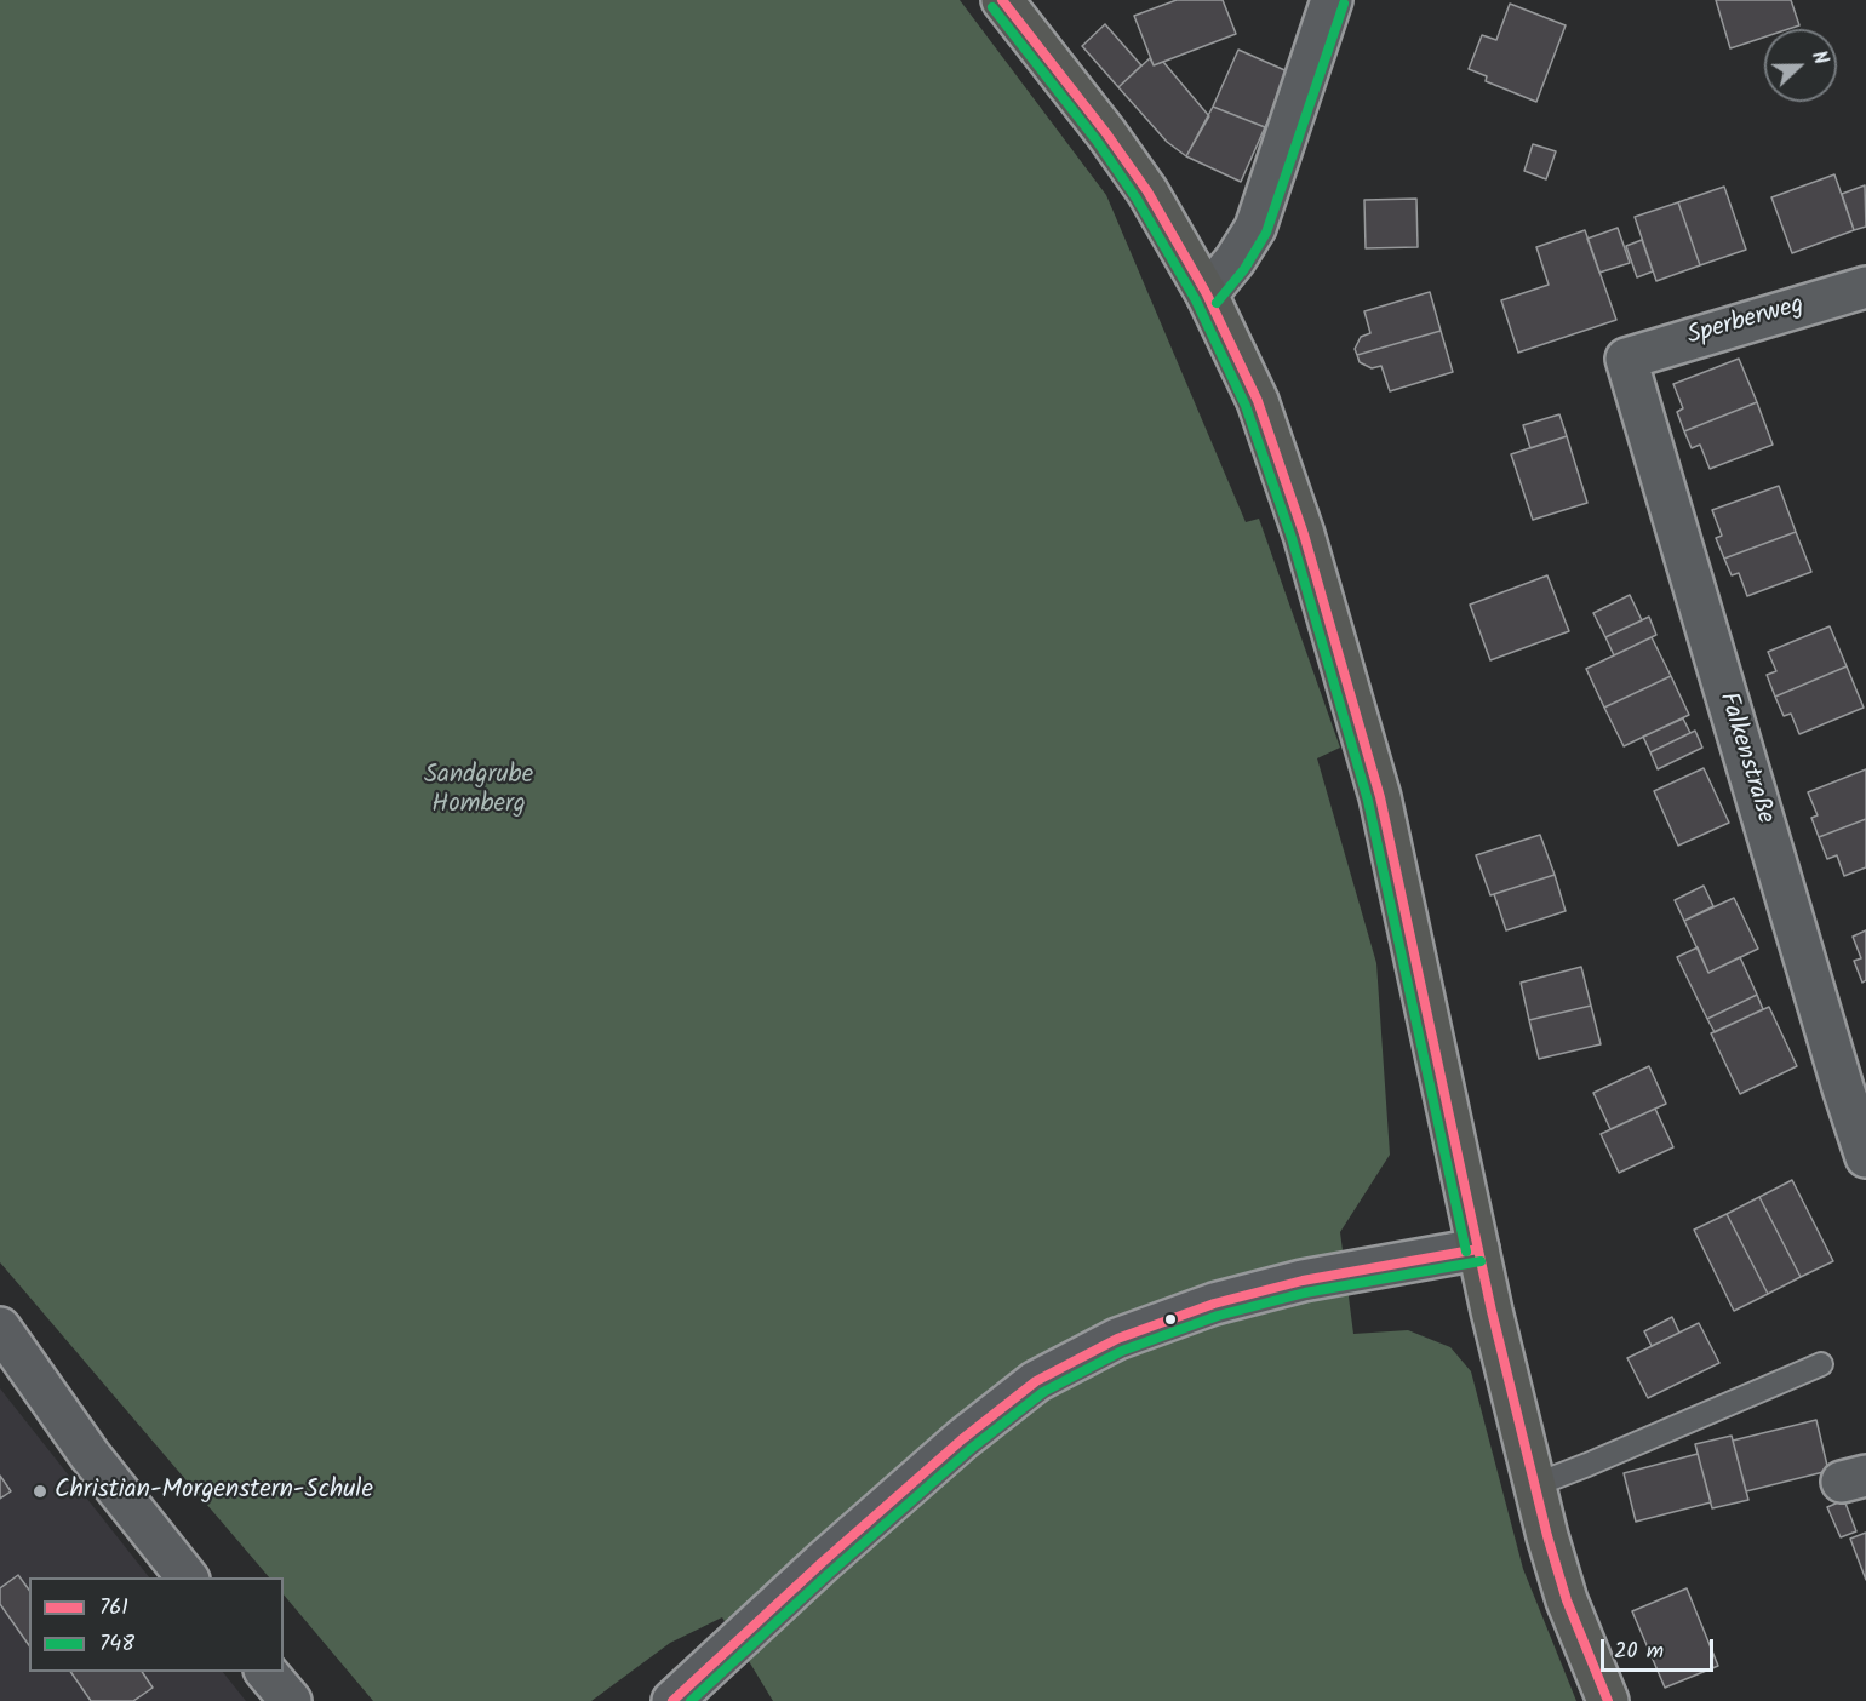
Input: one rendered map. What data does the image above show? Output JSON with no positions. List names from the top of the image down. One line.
{"streets":{"street":["Sperberweg","Falkenstraße"]},"crossings":[["Sperberweg","Falkenstraße"]],"parks":["Sandgrube Homberg"],"places":["Christian-Morgenstern-Schule"],"lines":["transit line 761","transit line 748"],"legend":["761","748"],"scale_bar":"20 m","north":"right"}
